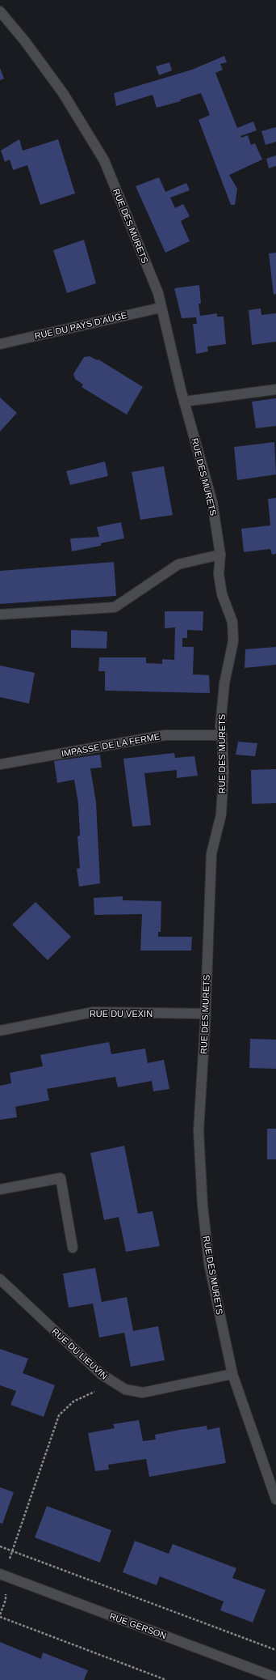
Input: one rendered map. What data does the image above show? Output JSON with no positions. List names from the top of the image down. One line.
{"streets":{"street":["RUE DES MURETS","RUE DU PAYS D'AUGE","IMPASSE DE LA FERME","RUE DU VEXIN","RUE DU LIEUVIN","RUE GERSON"]},"crossings":[["RUE DES MURETS","RUE DU PAYS D'AUGE"],["RUE DES MURETS","IMPASSE DE LA FERME"],["RUE DES MURETS","RUE DU VEXIN"],["RUE DES MURETS","RUE DU LIEUVIN"]]}
